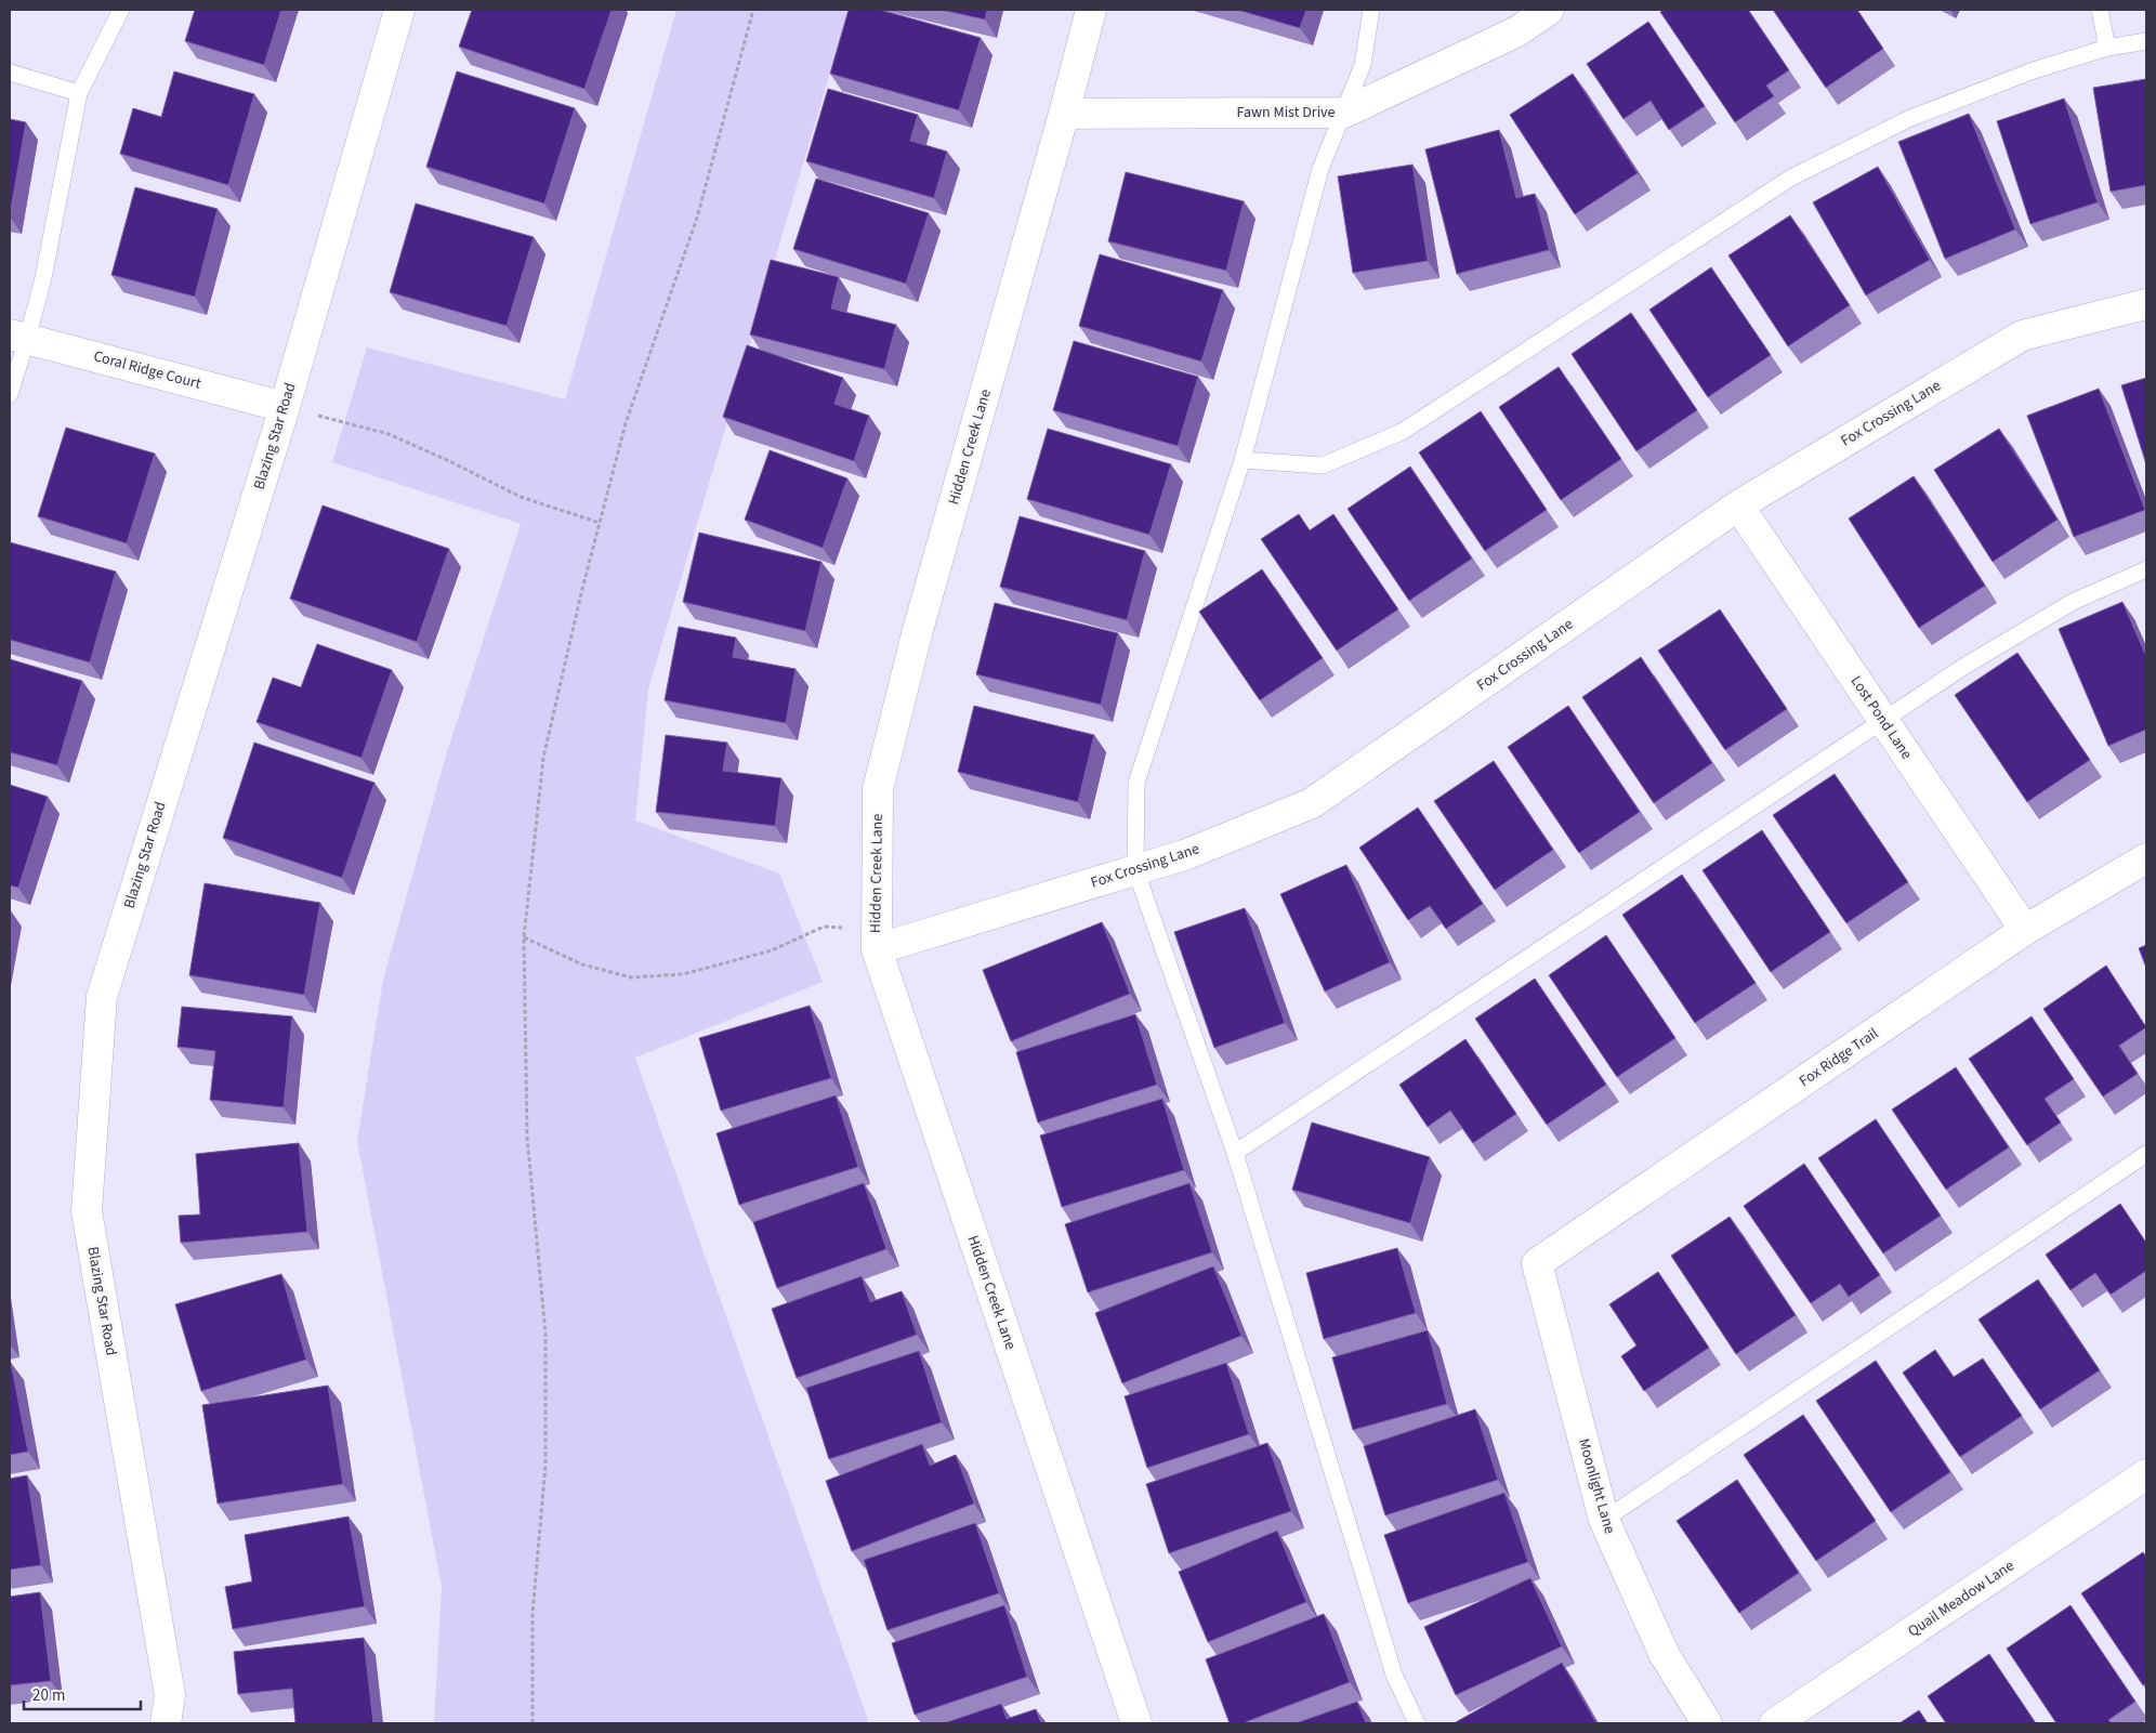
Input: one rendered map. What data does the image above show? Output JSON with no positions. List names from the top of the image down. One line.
{"streets":{"street":["Fawn Mist Drive","Coral Ridge Court","Fox Crossing Lane","Blazing Star Road","Hidden Creek Lane","Lost Pond Lane","Fox Ridge Trail","Moonlight Lane","Quail Meadow Lane"]},"crossings":[["Fawn Mist Drive","Hidden Creek Lane"],["Coral Ridge Court","Blazing Star Road"],["Fox Crossing Lane","Hidden Creek Lane"],["Fox Crossing Lane","Lost Pond Lane"],["Lost Pond Lane","Fox Ridge Trail"],["Fox Ridge Trail","Moonlight Lane"]],"scale_bar":"20 m"}
